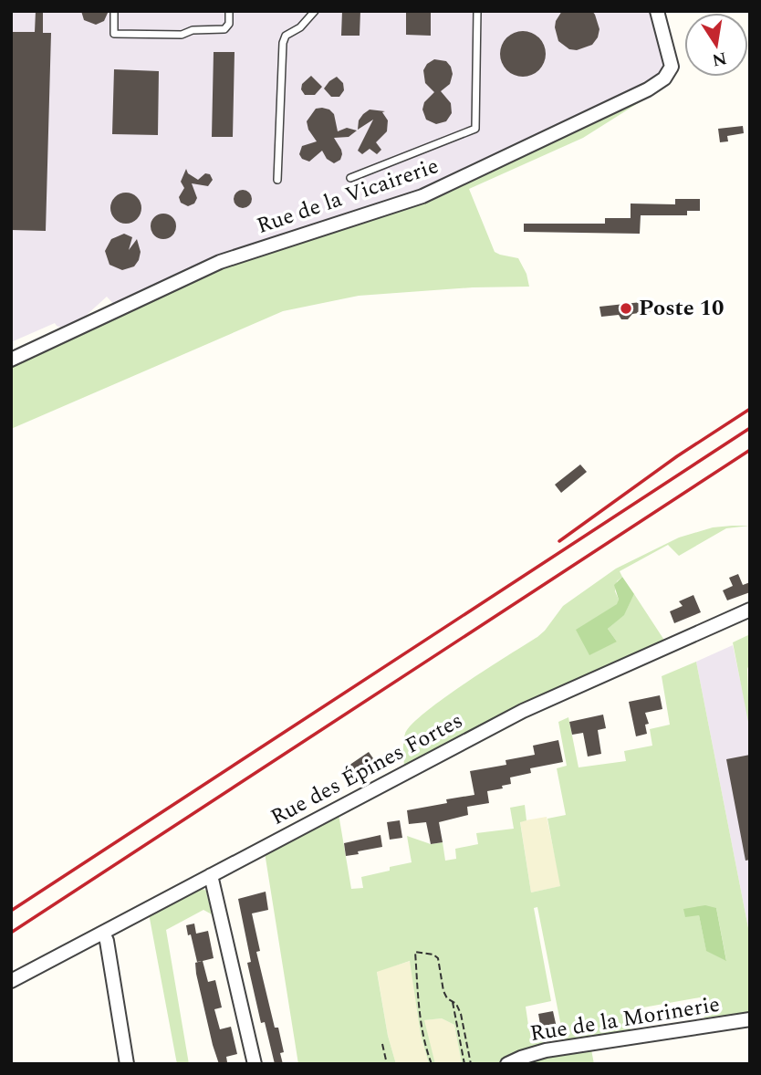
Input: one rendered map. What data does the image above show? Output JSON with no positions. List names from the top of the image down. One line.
{"streets":{"street":["Rue de la Vicairerie","Rue des Épines Fortes","Rue de la Morinerie"]},"places":["Poste 10"],"north":"bottom"}
